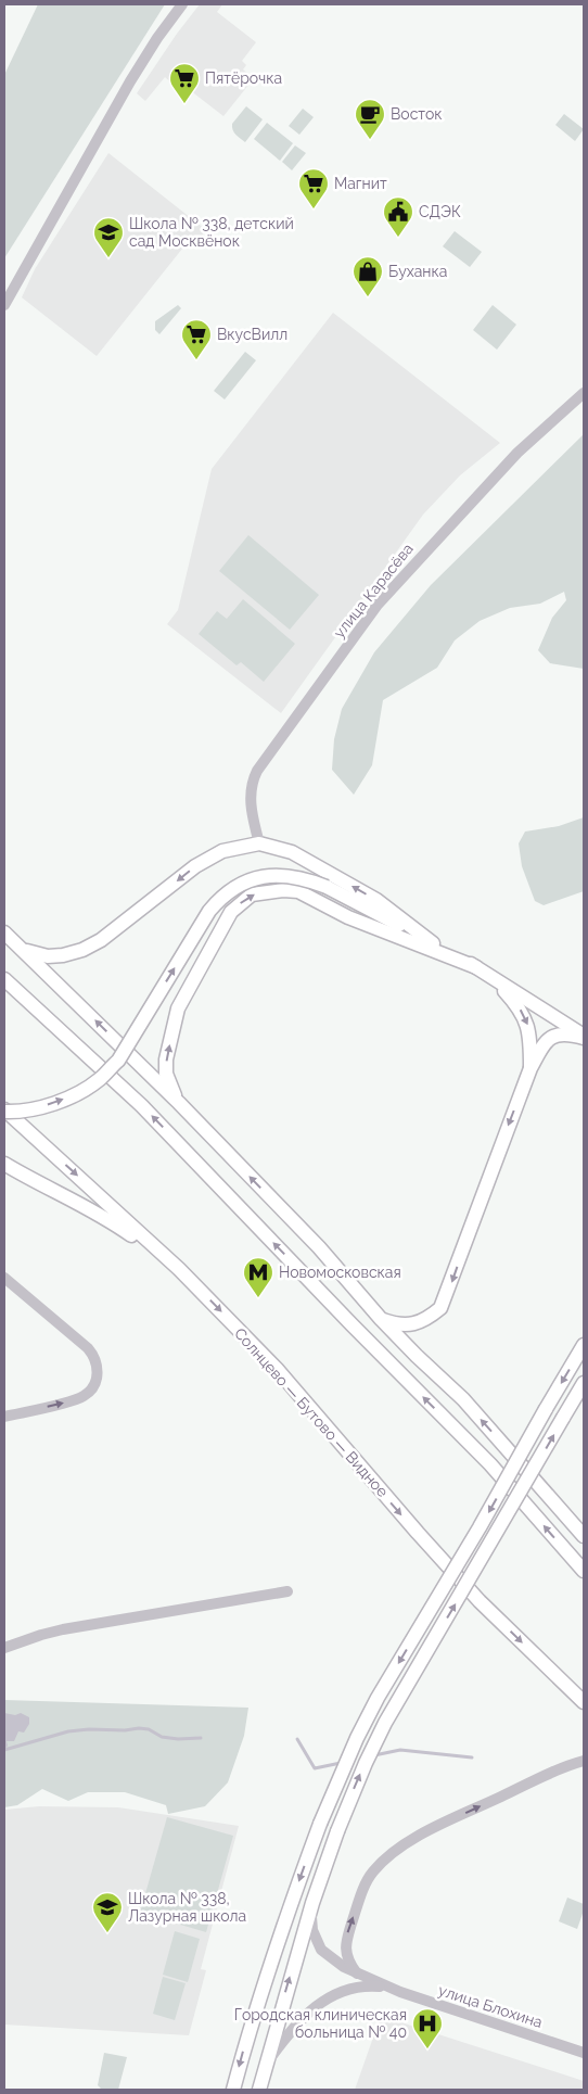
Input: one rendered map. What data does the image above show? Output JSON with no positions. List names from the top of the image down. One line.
{"streets":{"main road":["Солнцево — Бутово — Видное"],"street":["улица Карасёва","улица Блохина"]},"places":{"supermarket":["Пятёрочка","Магнит","ВкусВилл"],"cafe":["Восток"],"public building":["СДЭК"],"school or university":["Школа № 338, детский сад Москвёнок","Школа № 338, Лазурная школа"],"shop":["Буханка"],"metro station":["Новомосковская"],"hospital":["Городская клиническая больница № 40"]}}
